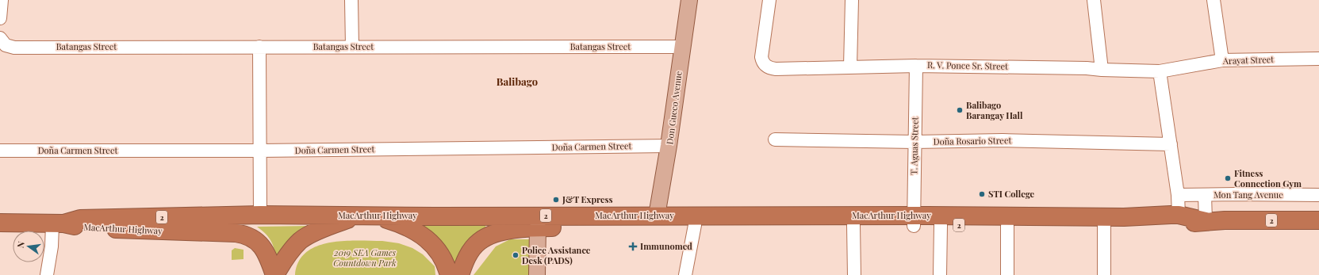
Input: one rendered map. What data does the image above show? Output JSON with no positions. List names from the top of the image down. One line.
{"streets":{"highway":["MacArthur Highway","2"],"main road":["Don Gueco Avenue"],"street":["Batangas Street","Arayat Street","R. V. Ponce Sr. Street","Doña Rosario Street","T. Aguas Street","Doña Carmen Street","Mon Tang Avenue"]},"crossings":[["Batangas Street","Don Gueco Avenue"],["Arayat Street","R. V. Ponce Sr. Street"],["R. V. Ponce Sr. Street","T. Aguas Street"],["Don Gueco Avenue","Doña Carmen Street"],["Don Gueco Avenue","MacArthur Highway"],["Doña Rosario Street","T. Aguas Street"],["T. Aguas Street","MacArthur Highway"]],"districts":["Balibago"],"parks":["2019 SEA Games Countdown Park"],"places":{"other":["Balibago Barangay Hall","Fitness Connection Gym","STI College","J&T Express","Police Assistance Desk (PADS)"],"health":["Immunomed"]},"north":"left"}
